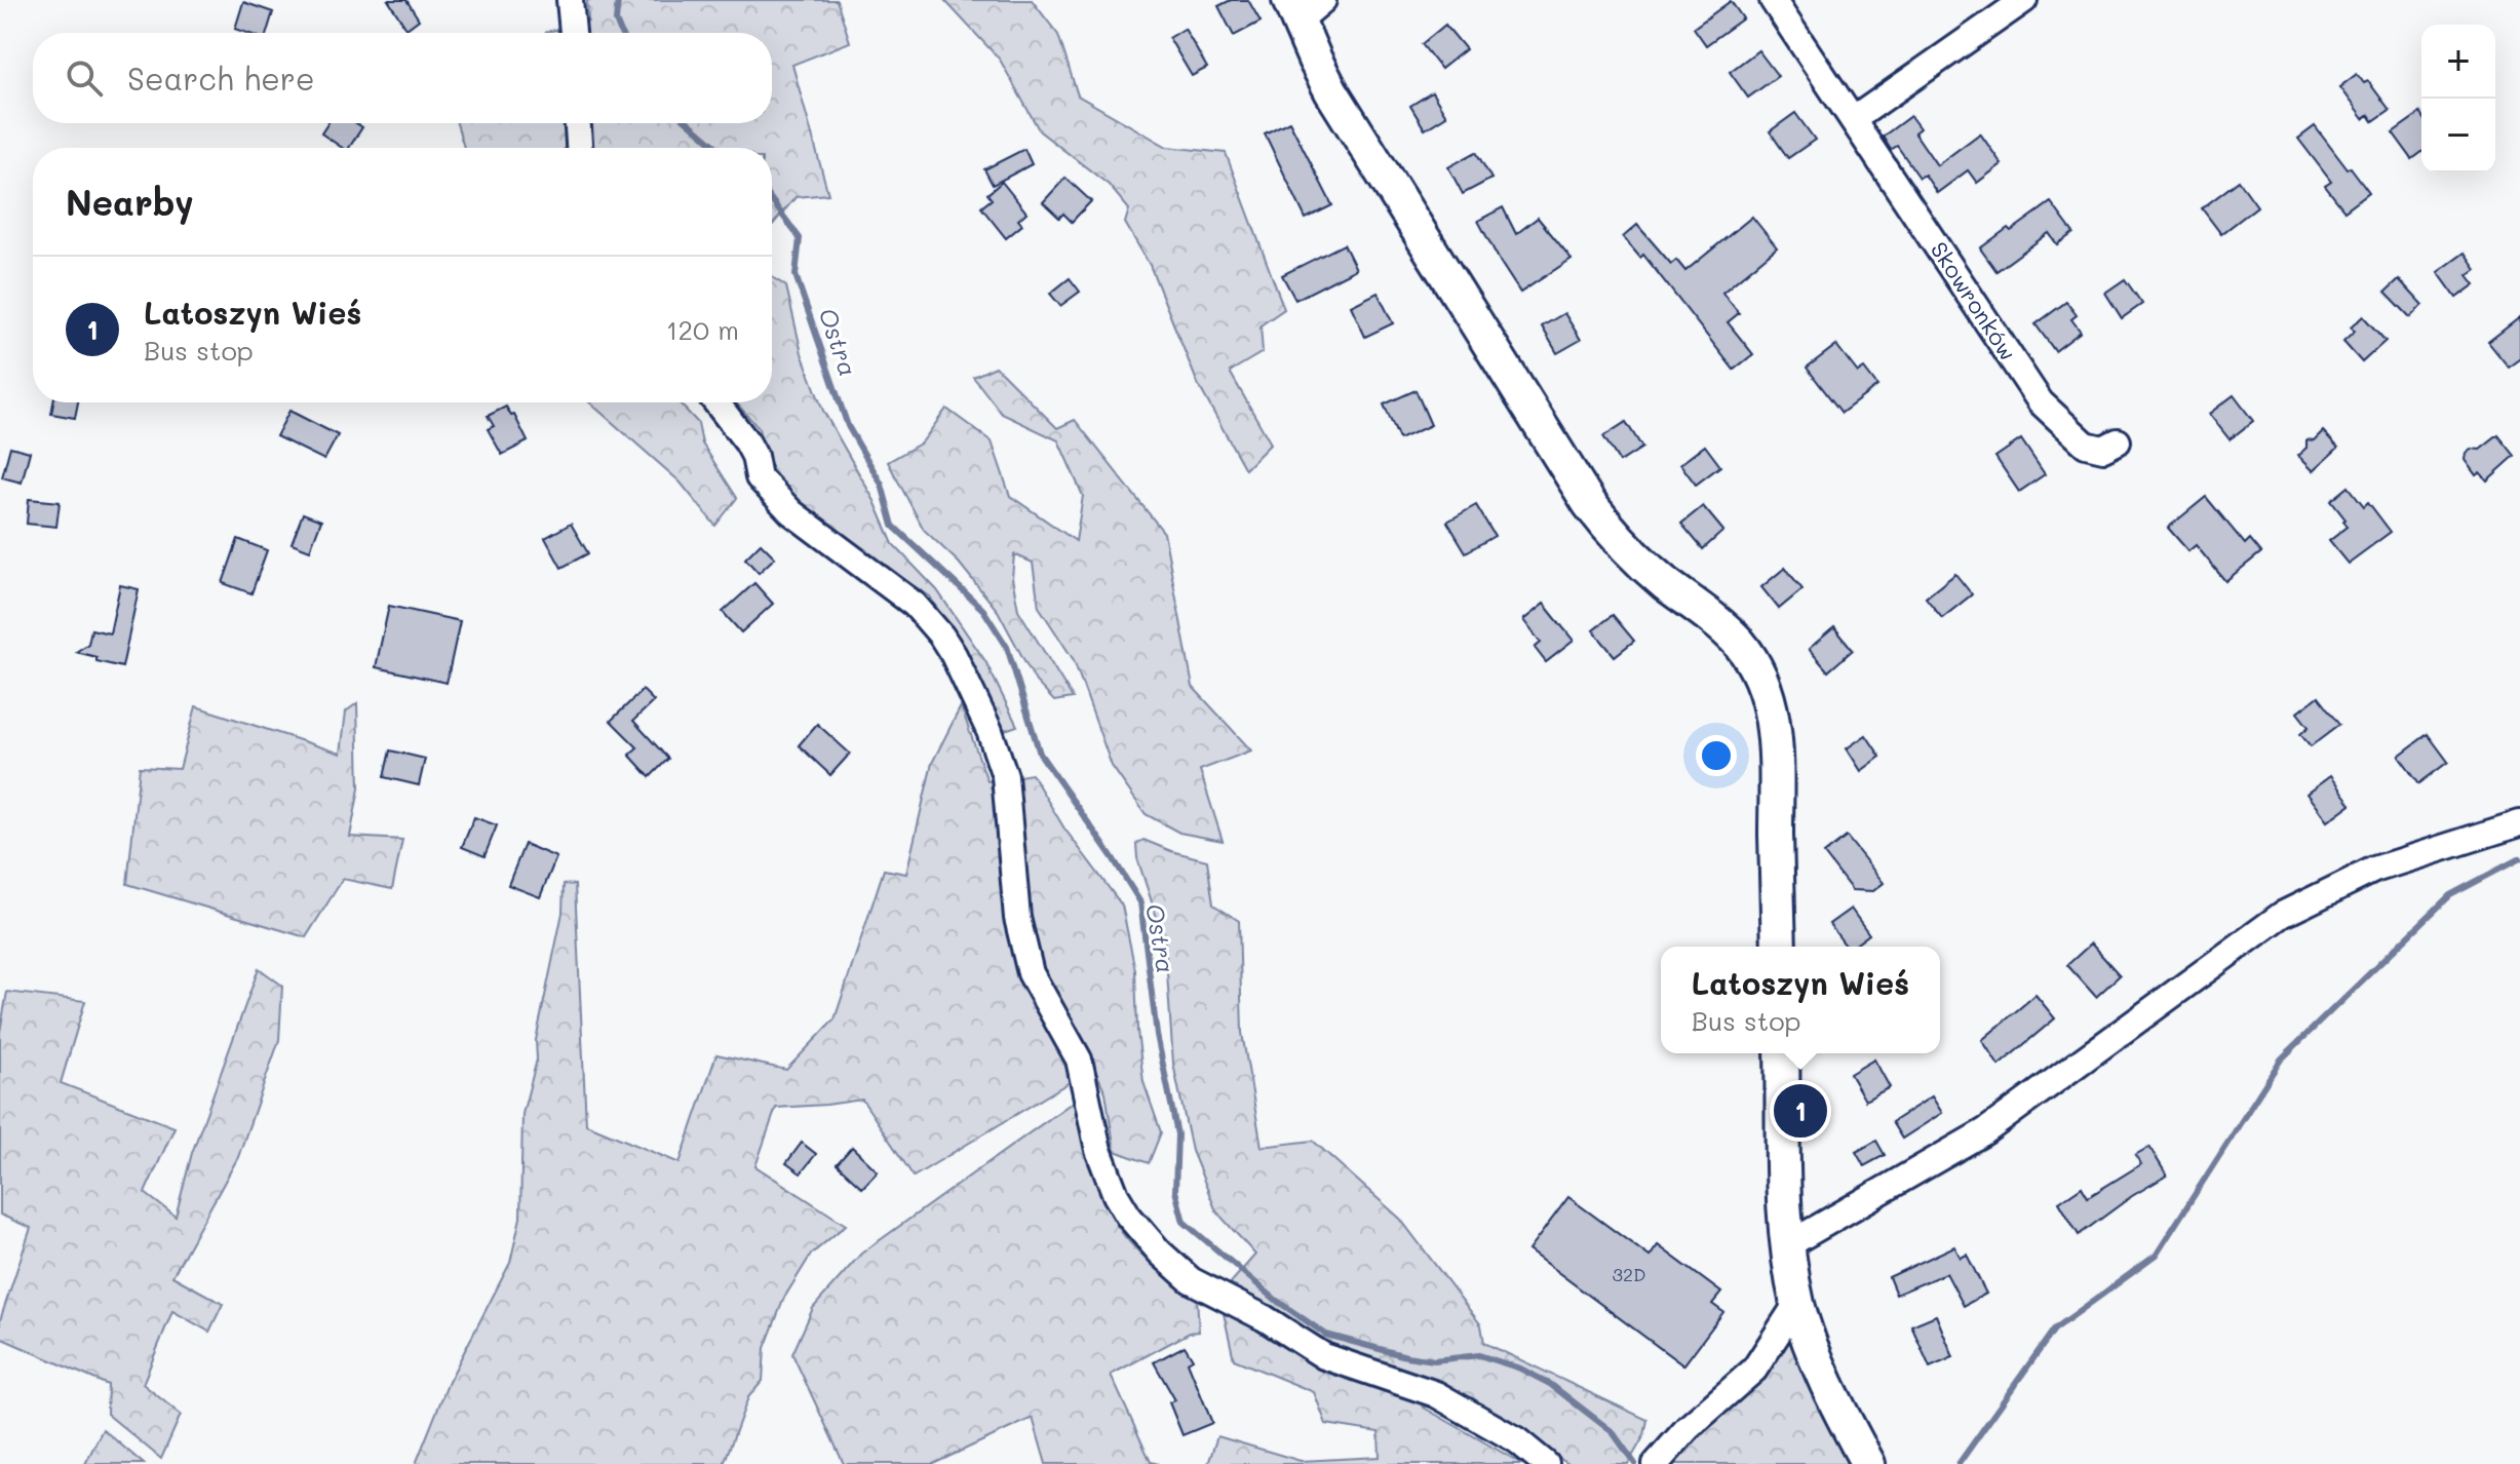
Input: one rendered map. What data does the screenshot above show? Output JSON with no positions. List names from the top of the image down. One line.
{"streets":{"street":["Skowronków"]},"water":["Ostra"],"house_numbers":["32D"],"page":{"map_buttons":["+","−"],"search":"Search here","heading":"Nearby","list":[{"mark":"1","name":"Latoszyn Wieś","note":"Bus stop","value":"120 m"}],"popup":["Latoszyn Wieś","Bus stop"],"pins":"1"}}
